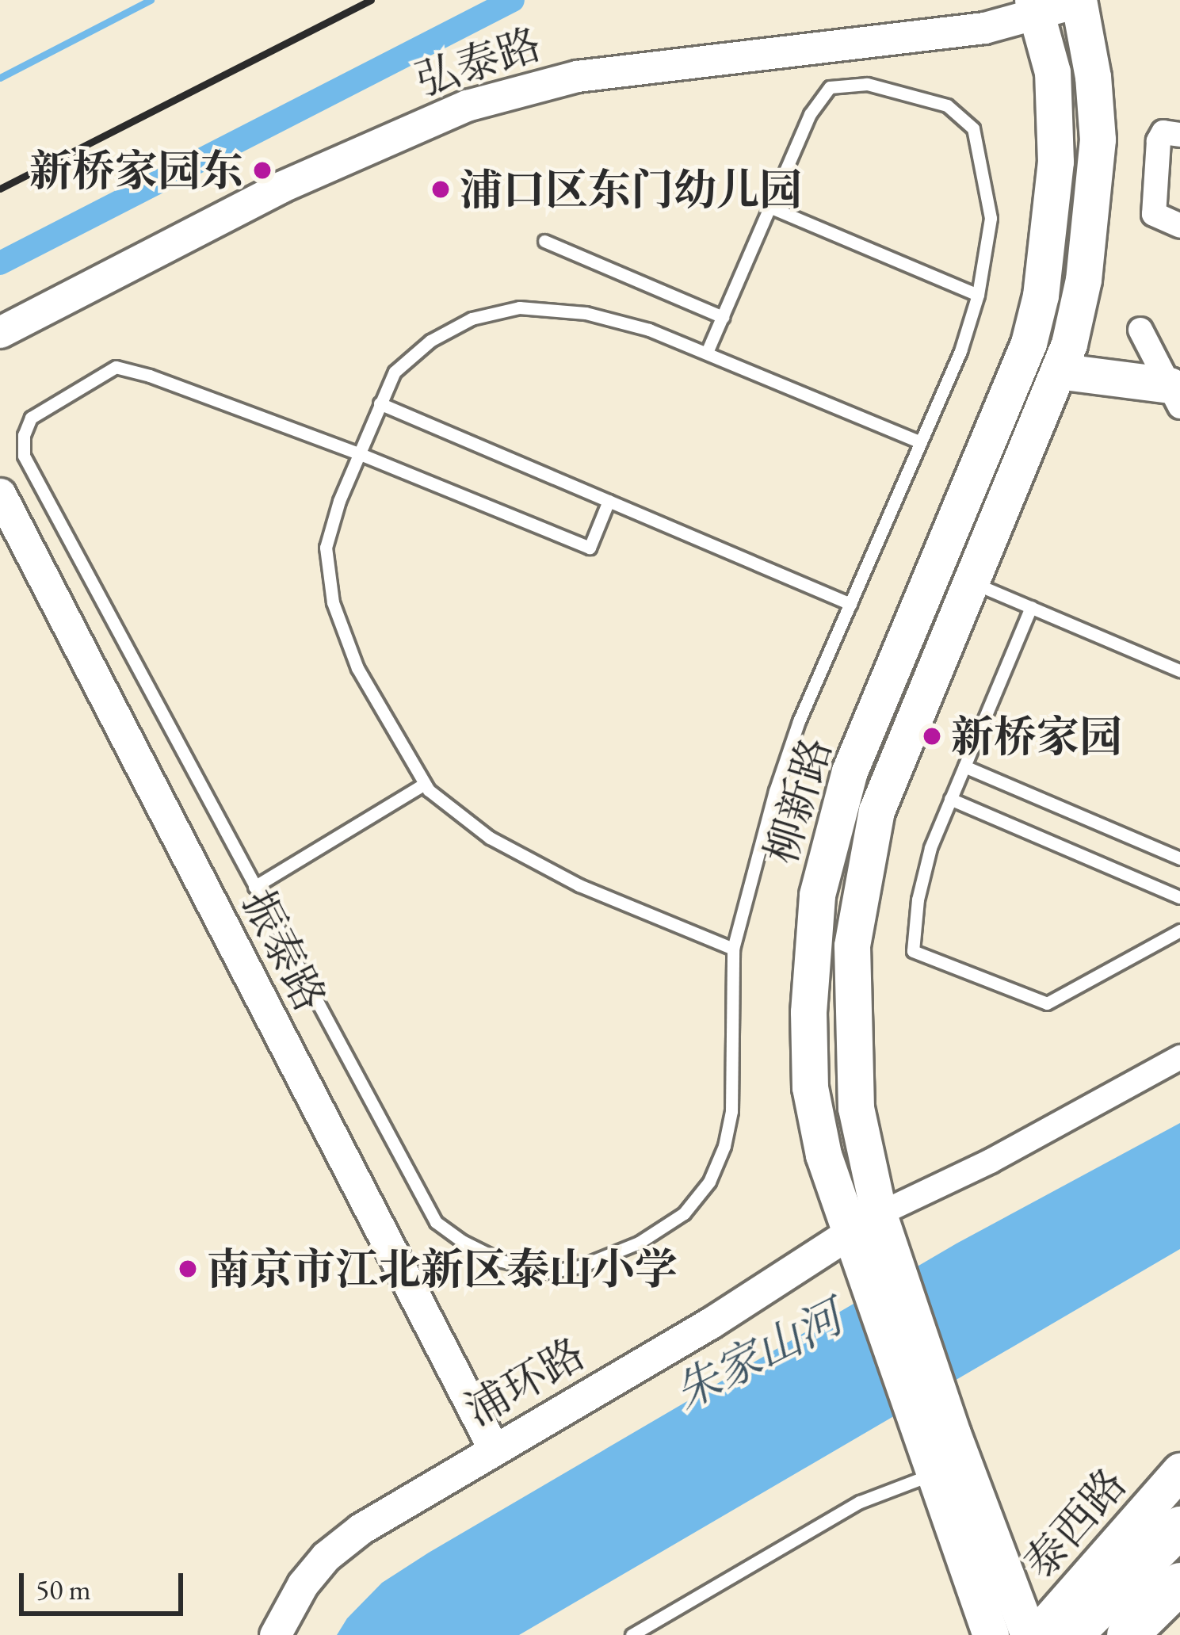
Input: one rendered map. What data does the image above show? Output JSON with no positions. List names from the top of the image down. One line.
{"streets":{"main road":["柳新路","泰西路"],"street":["弘泰路","振泰路","浦环路"]},"crossings":[["弘泰路","柳新路"],["柳新路","浦环路"],["振泰路","浦环路"]],"water":["朱家山河"],"places":["新桥家园东","浦口区东门幼儿园","新桥家园","南京市江北新区泰山小学"],"scale_bar":"50 m"}
